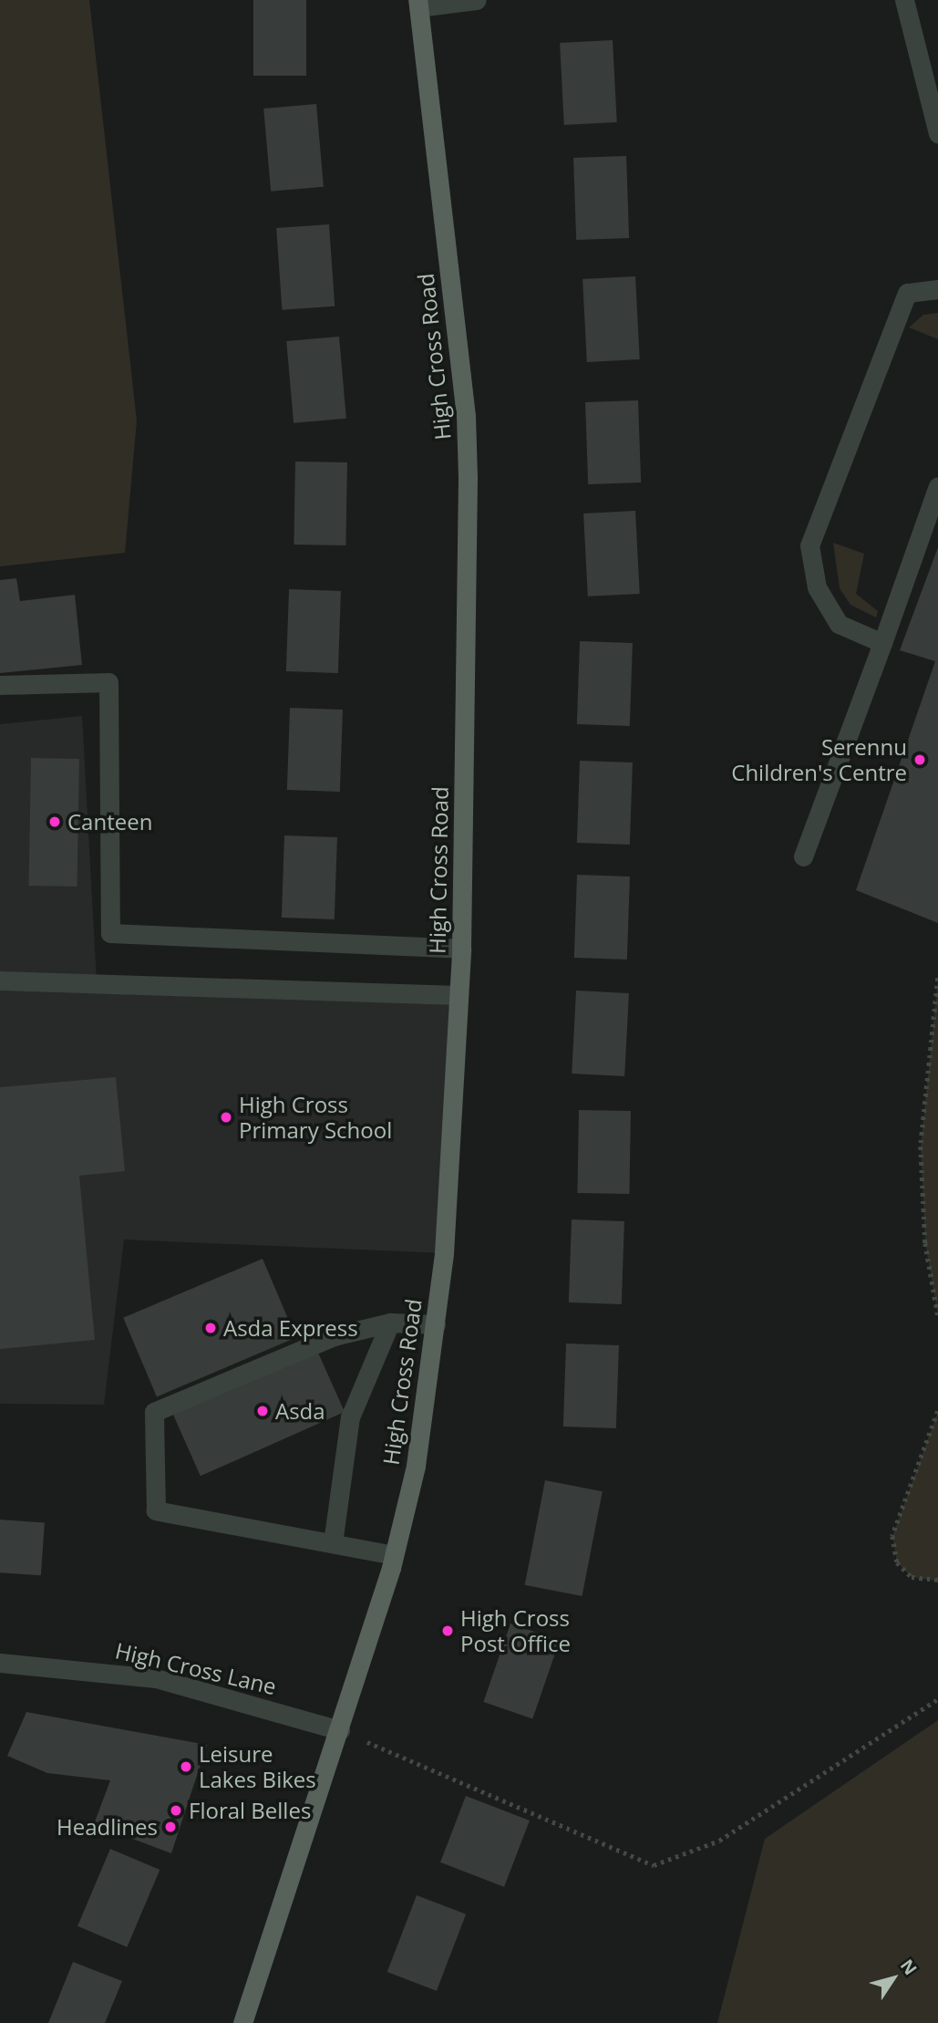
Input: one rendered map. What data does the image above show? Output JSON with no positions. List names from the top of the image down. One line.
{"streets":{"main road":["High Cross Road"],"street":["High Cross Lane"]},"crossings":[["High Cross Road","High Cross Lane"]],"places":["Serennu Children's Centre","Canteen","High Cross Primary School","Asda Express","Asda","High Cross Post Office","Leisure Lakes Bikes","Floral Belles","Headlines"],"north":"top right"}
